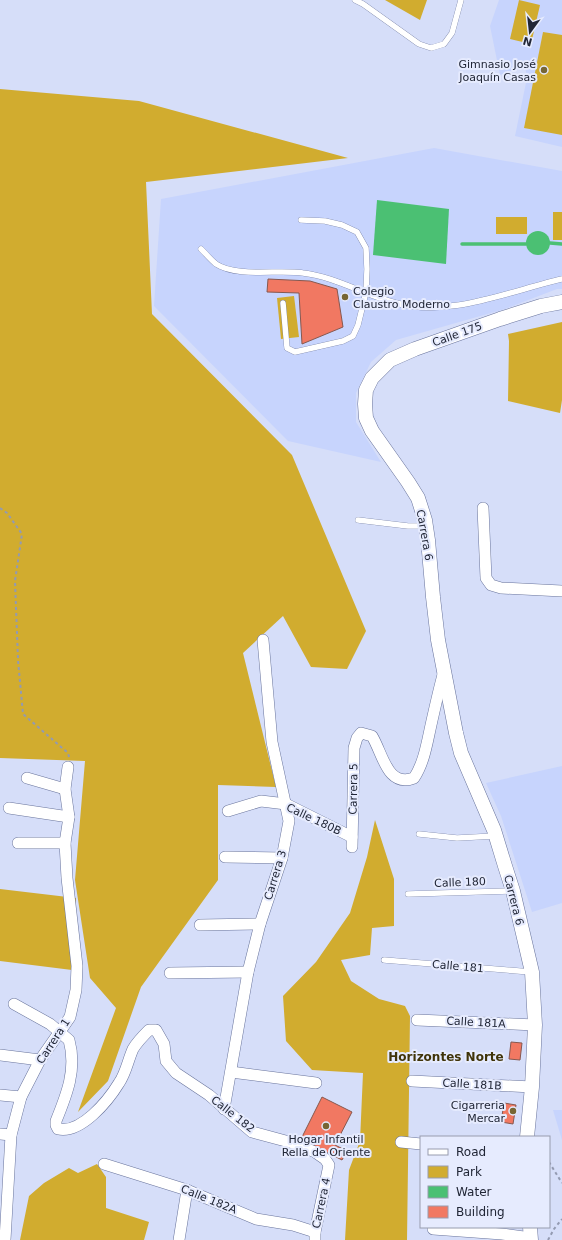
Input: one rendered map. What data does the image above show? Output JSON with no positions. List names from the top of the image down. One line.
{"streets":{"street":["Calle 175","Carrera 6","Carrera 5","Calle 180B","Carrera 3","Calle 181A","Carrera 1","Calle 181B","Calle 182","Calle 182A","Carrera 4"],"lane":["Calle 180","Calle 181"]},"crossings":[["Calle 175","Carrera 6"],["Carrera 6","Carrera 5"],["Carrera 6","Calle 180"],["Carrera 6","Calle 181"],["Carrera 6","Calle 181A"],["Carrera 6","Calle 181B"],["Carrera 5","Calle 180B"],["Calle 180B","Carrera 3"],["Carrera 3","Calle 182"],["Carrera 1","Calle 182"],["Calle 182","Carrera 4"],["Calle 182A","Carrera 4"]],"districts":["Horizontes Norte"],"places":["Gimnasio José Joaquín Casas","Colegio Claustro Moderno","Cigarreria Mercar","Hogar Infantil Rella de Oriente"],"legend":["Road","Park","Water","Building"],"north":"bottom"}
